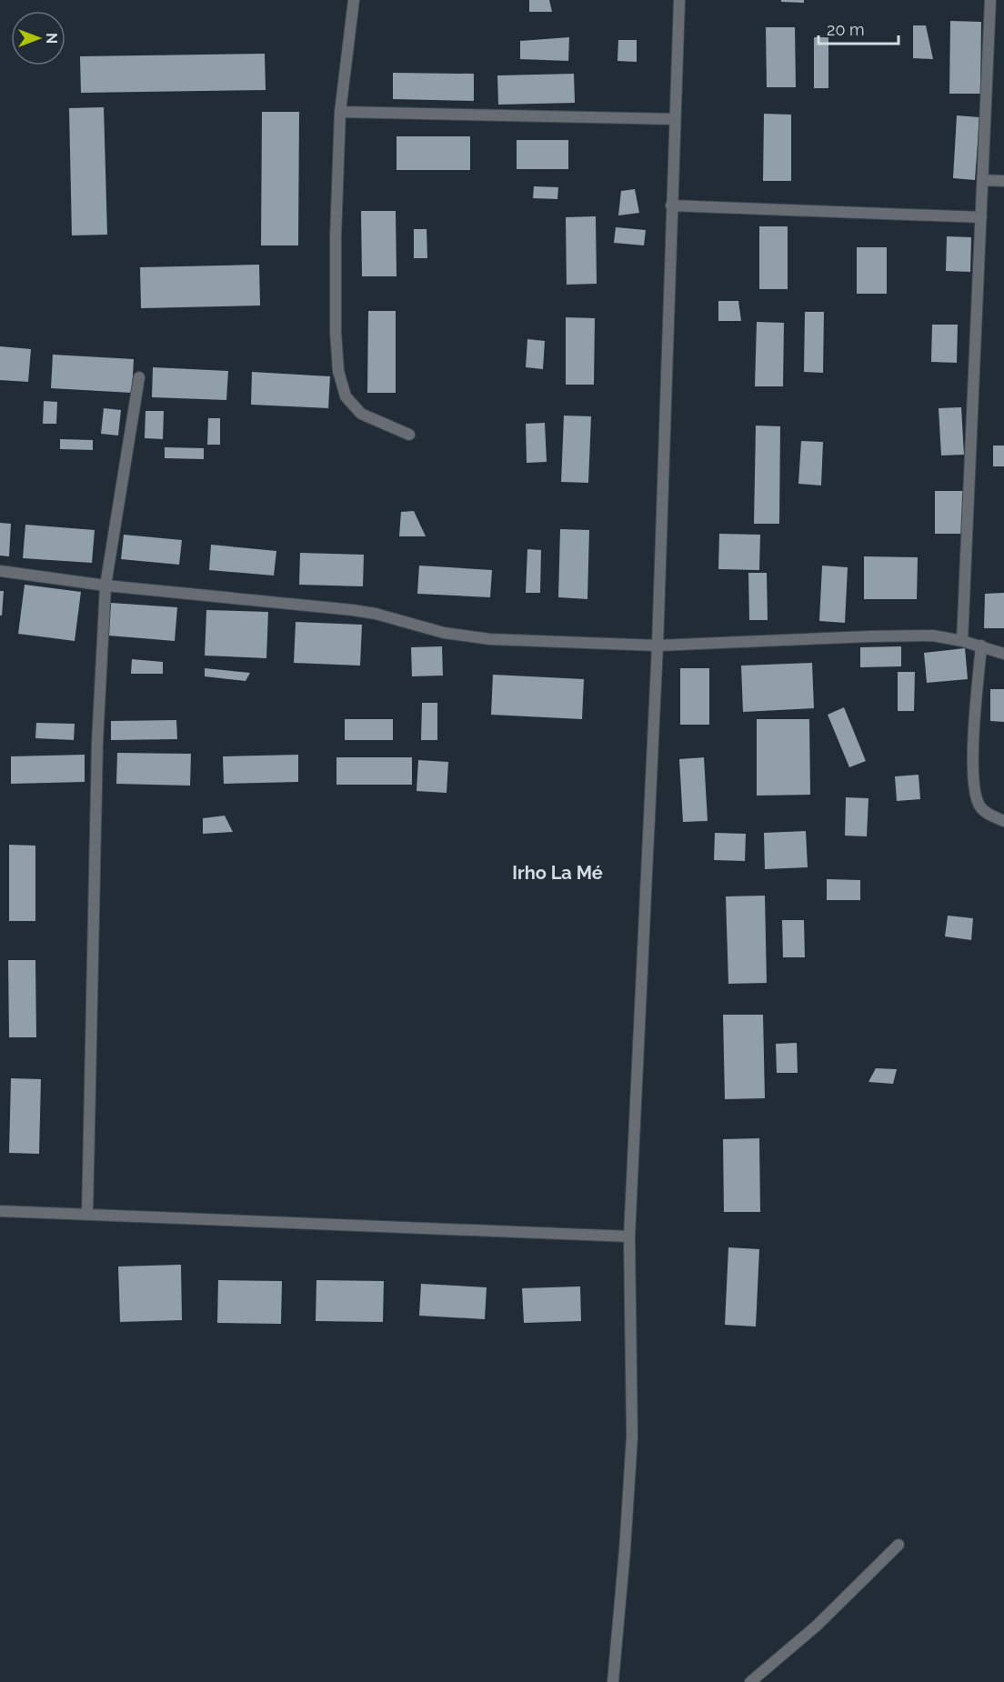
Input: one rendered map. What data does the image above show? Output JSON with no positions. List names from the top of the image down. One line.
{"districts":["Irho La Mé"],"scale_bar":"20 m","north":"right"}
